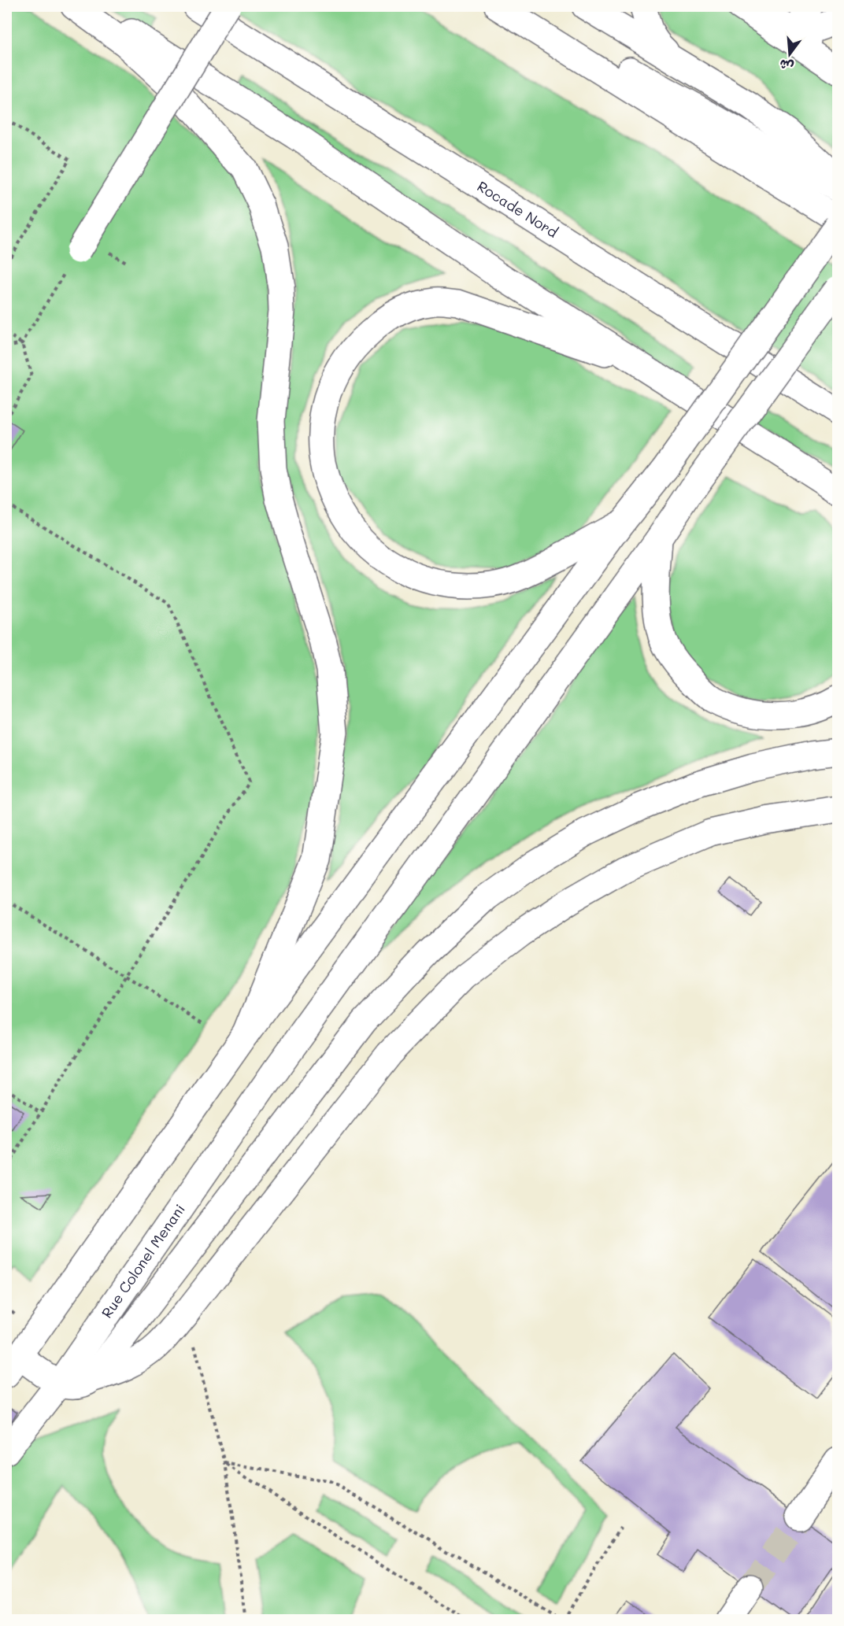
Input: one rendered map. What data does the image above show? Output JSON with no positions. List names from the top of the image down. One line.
{"streets":{"main road":["Rocade Nord","Rue Colonel Menani"]},"north":"bottom"}
